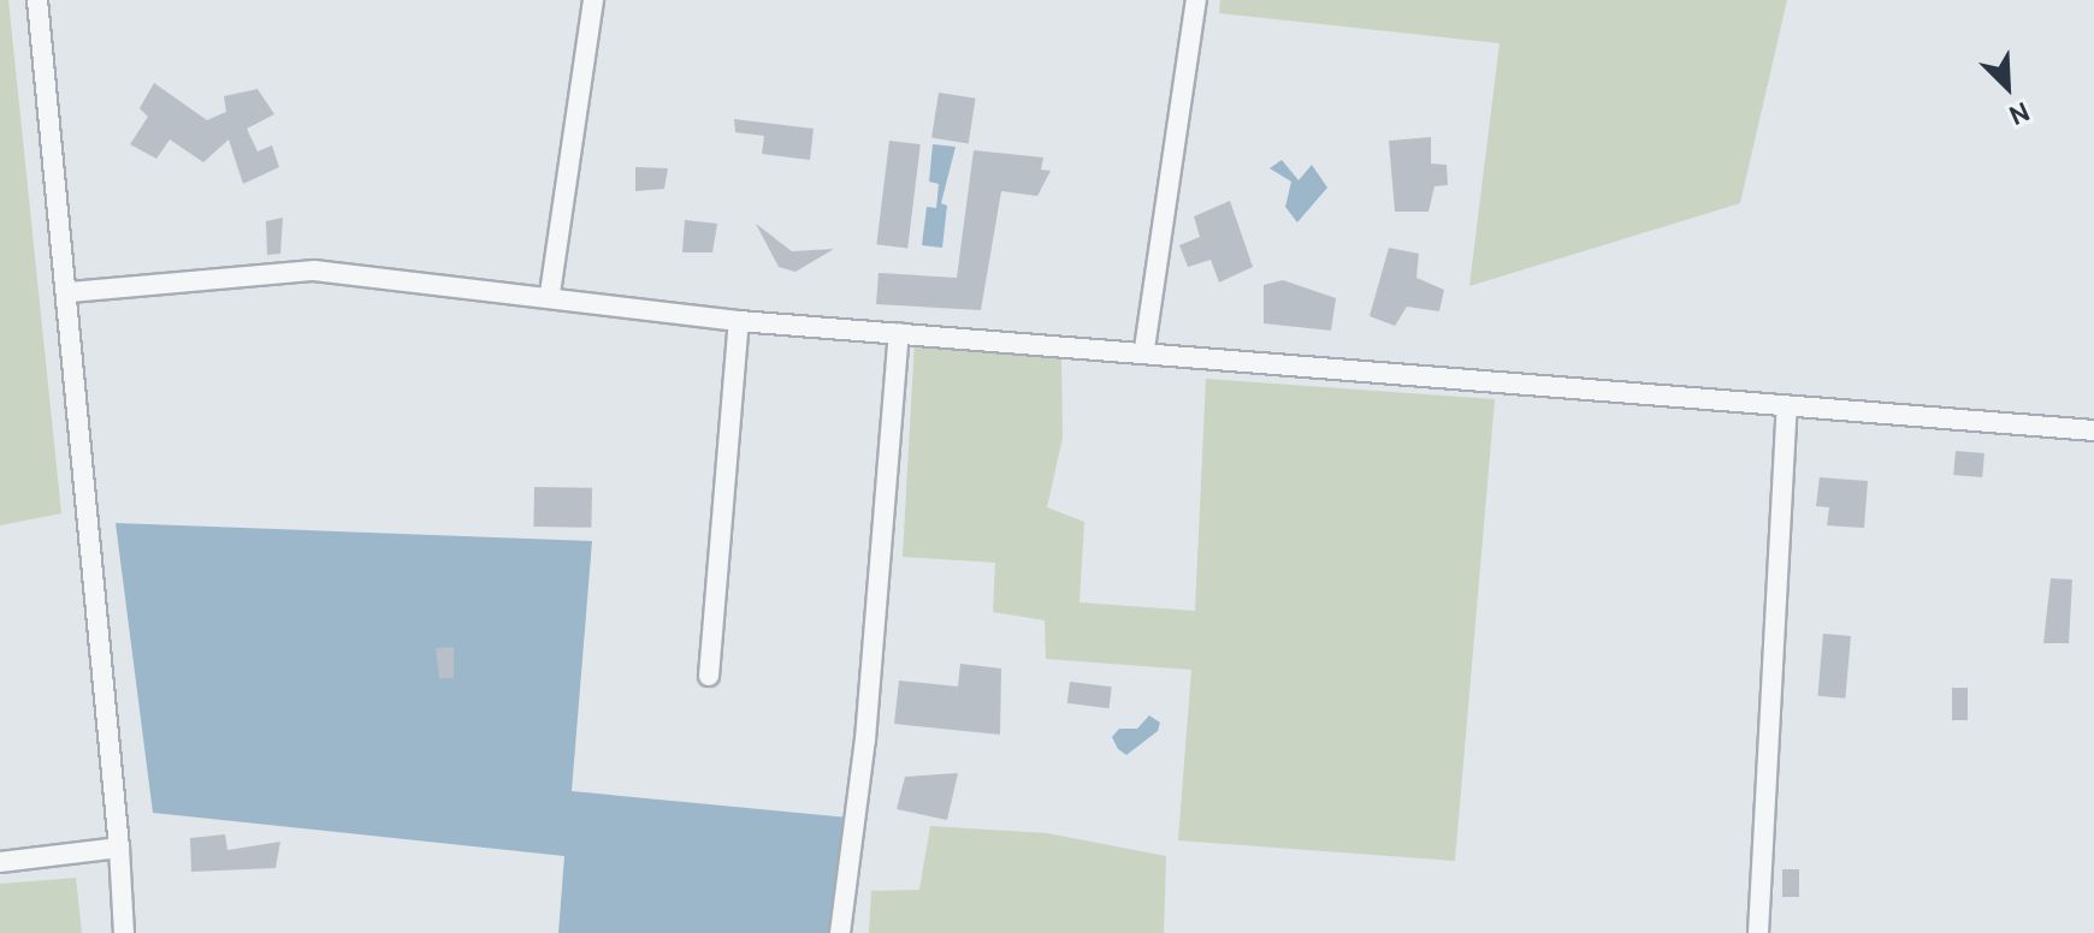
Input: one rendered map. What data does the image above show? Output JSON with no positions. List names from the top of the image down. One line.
{"north":"bottom right"}
